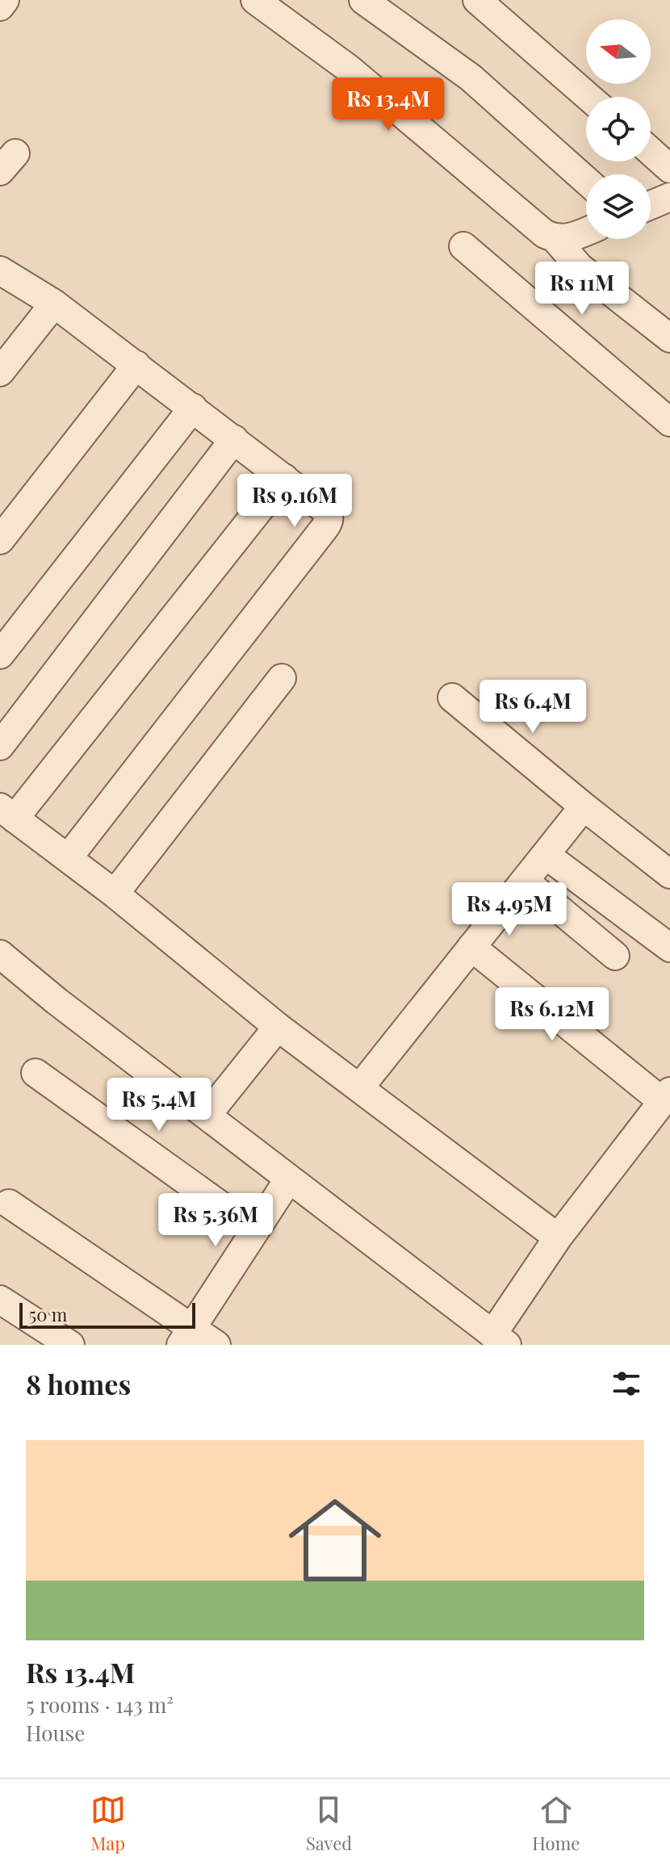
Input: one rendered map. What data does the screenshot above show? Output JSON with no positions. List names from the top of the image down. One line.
{"scale_bar":"50 m","north":"left","page":{"price":["Rs 13.4M","Rs 11M","Rs 9.16M","Rs 6.4M","Rs 4.95M","Rs 6.12M","Rs 5.4M","Rs 5.36M"],"scale":"50 m","heading":"8 homes","list":[{"name":"Rs 13.4M","note":"5 rooms · 143 m² · House"}],"tabs":["Map","Saved","Home"]}}
